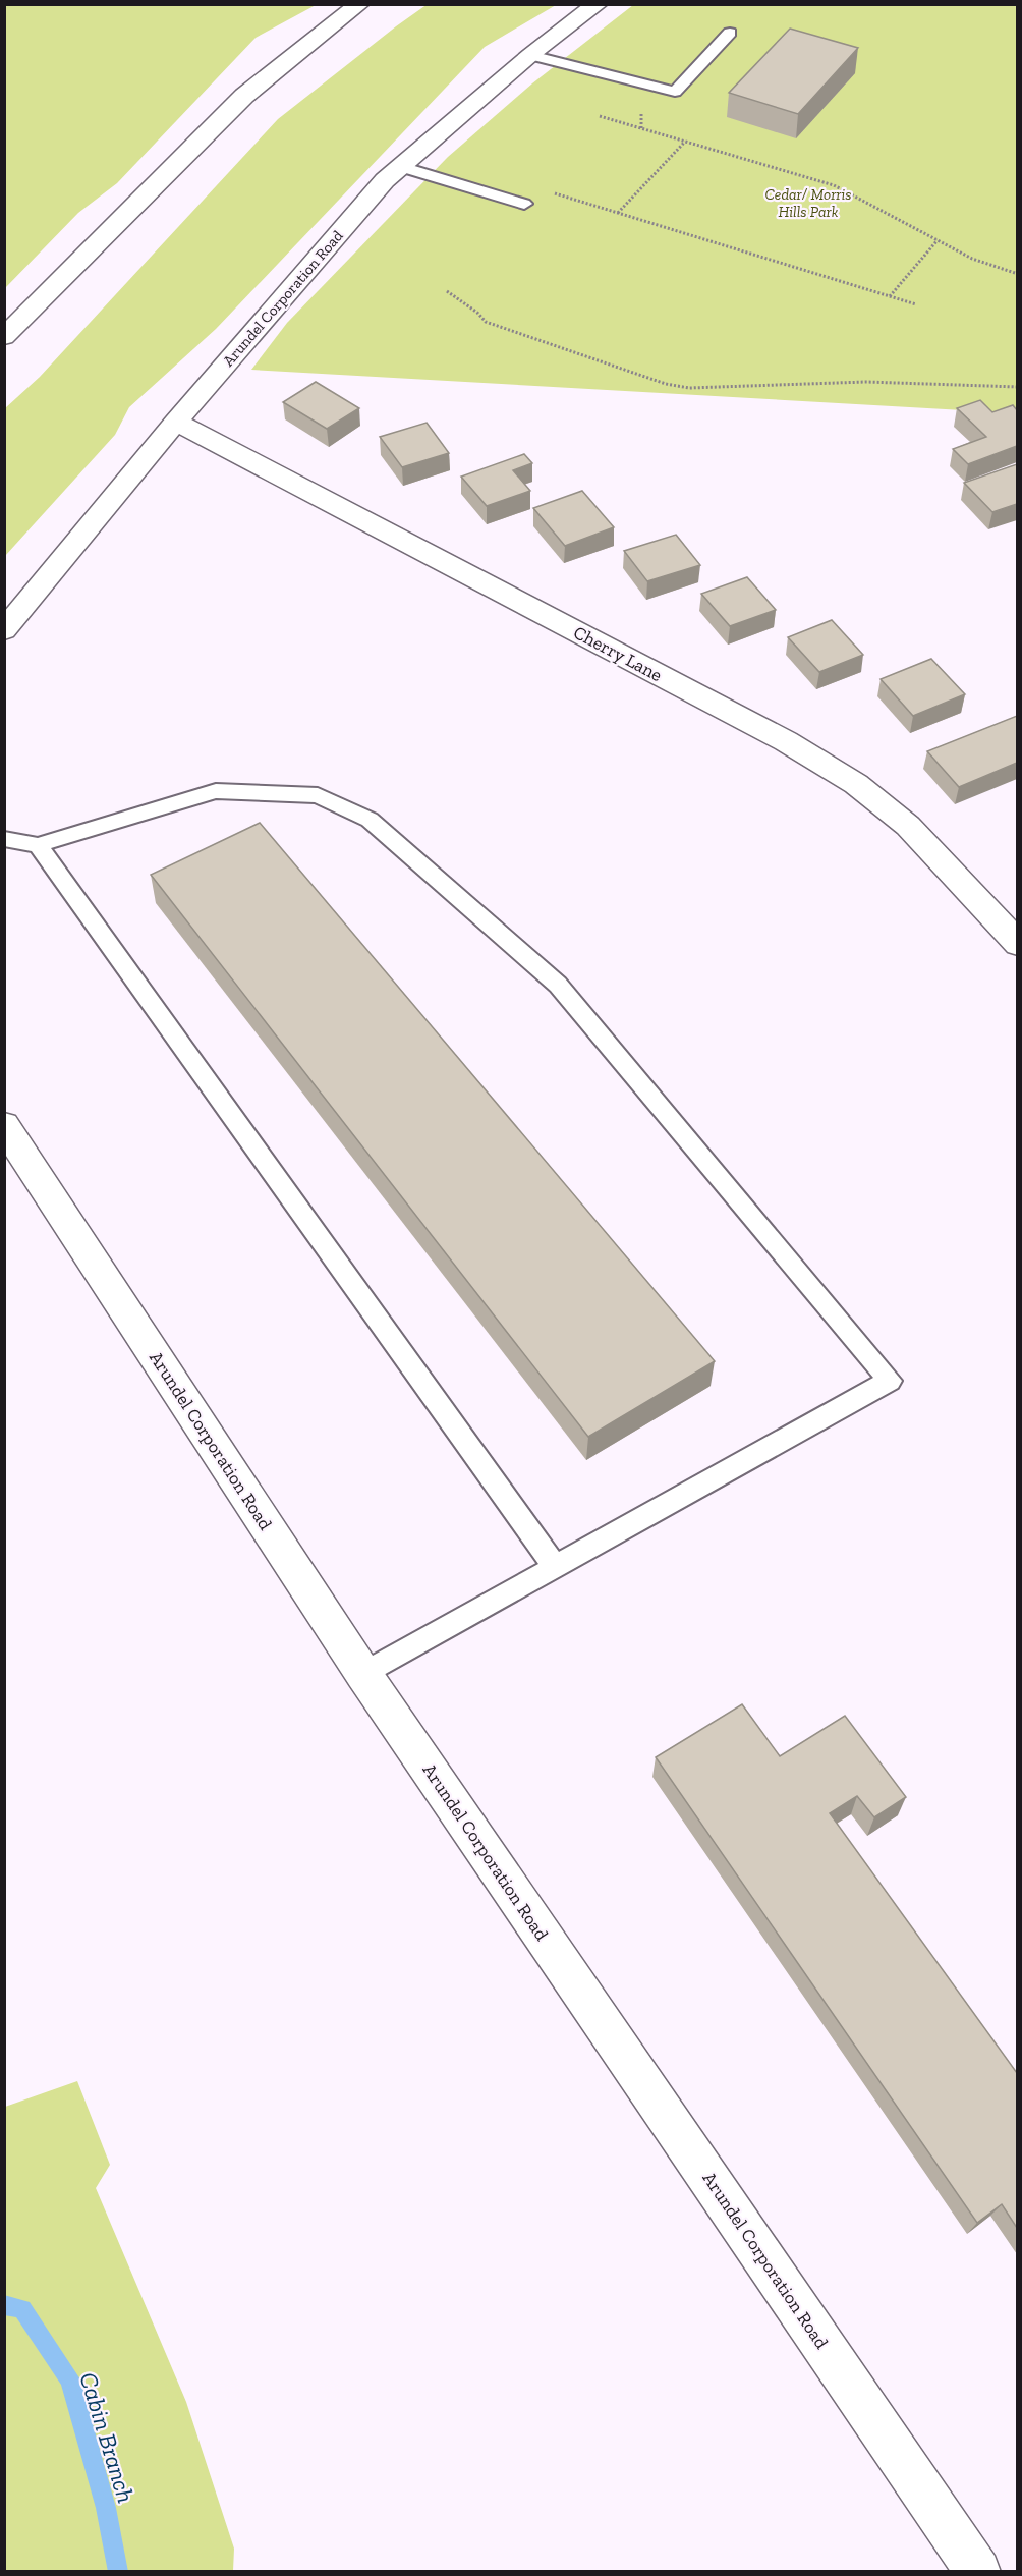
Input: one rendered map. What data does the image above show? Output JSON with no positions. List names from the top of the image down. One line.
{"streets":{"main road":["Arundel Corporation Road","Cherry Lane"]},"crossings":[["Arundel Corporation Road","Cherry Lane"]],"water":["Cabin Branch"],"parks":["Cedar/ Morris Hills Park"]}
